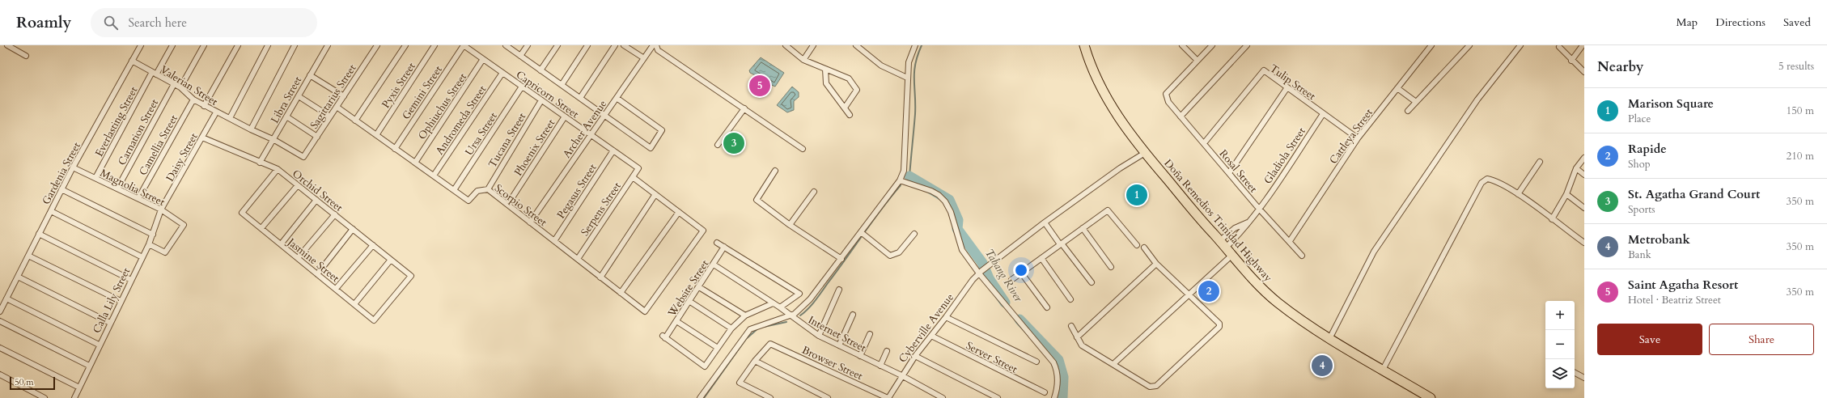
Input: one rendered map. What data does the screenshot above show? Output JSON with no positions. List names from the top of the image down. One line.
{"streets":{"highway":["Doña Remedios Trinidad Highway"],"street":["Tulip Street","Valerian Street","Pyxis Street","Gemini Street","Capricorn Street","Sagittarius Street","Libra Street","Ophiuchus Street","Andromeda Street","Everlasting Street","Archer Avenue","Carnation Street","Ursa Street","Cattleya Street","Tucana Street","Camellia Street","Phoenix Street","Gladiola Street","Daisy Street","Rosal Street","Gardenia Street","Magnolia Street","Orchid Street","Pegasus Street","Scorpio Street","Serpens Street","Jasmine Street","Website Street","Calla Lily Street","Cyberville Avenue","Internet Street","Server Street","Browser Street"]},"crossings":[["Tulip Street","Cattleya Street"],["Tulip Street","Gladiola Street"],["Tulip Street","Rosal Street"],["Valerian Street","Sagittarius Street"],["Valerian Street","Libra Street"],["Valerian Street","Everlasting Street"],["Valerian Street","Carnation Street"],["Valerian Street","Camellia Street"],["Valerian Street","Daisy Street"],["Valerian Street","Gardenia Street"],["Pyxis Street","Scorpio Street"],["Gemini Street","Capricorn Street"],["Gemini Street","Scorpio Street"],["Capricorn Street","Ophiuchus Street"],["Capricorn Street","Andromeda Street"],["Capricorn Street","Archer Avenue"],["Capricorn Street","Ursa Street"],["Capricorn Street","Tucana Street"],["Capricorn Street","Phoenix Street"],["Capricorn Street","Pegasus Street"],["Capricorn Street","Serpens Street"],["Sagittarius Street","Scorpio Street"],["Libra Street","Orchid Street"],["Ophiuchus Street","Scorpio Street"],["Andromeda Street","Scorpio Street"],["Everlasting Street","Magnolia Street"],["Archer Avenue","Scorpio Street"],["Carnation Street","Magnolia Street"],["Ursa Street","Scorpio Street"],["Cattleya Street","Rosal Street"],["Tucana Street","Scorpio Street"],["Camellia Street","Magnolia Street"],["Phoenix Street","Scorpio Street"],["Gladiola Street","Rosal Street"],["Gladiola Street","Doña Remedios Trinidad Highway"],["Daisy Street","Magnolia Street"],["Daisy Street","Orchid Street"],["Daisy Street","Calla Lily Street"],["Gardenia Street","Magnolia Street"],["Magnolia Street","Calla Lily Street"],["Orchid Street","Jasmine Street"],["Pegasus Street","Scorpio Street"],["Scorpio Street","Serpens Street"],["Doña Remedios Trinidad Highway","Cyberville Avenue"],["Website Street","Internet Street"],["Cyberville Avenue","Internet Street"],["Cyberville Avenue","Server Street"],["Cyberville Avenue","Browser Street"]],"water":["Tabang River"],"scale_bar":"50 m","page":{"header":"Roamly","search":"Search here","nav":["Map","Directions","Saved"],"heading":["Nearby","5 results"],"pins":["5","3","1","2","4"],"list":[{"mark":"1","name":"Marison Square","note":"Place","value":"150 m"},{"mark":"2","name":"Rapide","note":"Shop","value":"210 m"},{"mark":"3","name":"St. Agatha Grand Court","note":"Sports","value":"350 m"},{"mark":"4","name":"Metrobank","note":"Bank","value":"350 m"},{"mark":"5","name":"Saint Agatha Resort","note":"Hotel · Beatriz Street","value":"350 m"}],"map_buttons":["+","−"],"buttons":["Save","Share"],"scale":"50 m"}}
